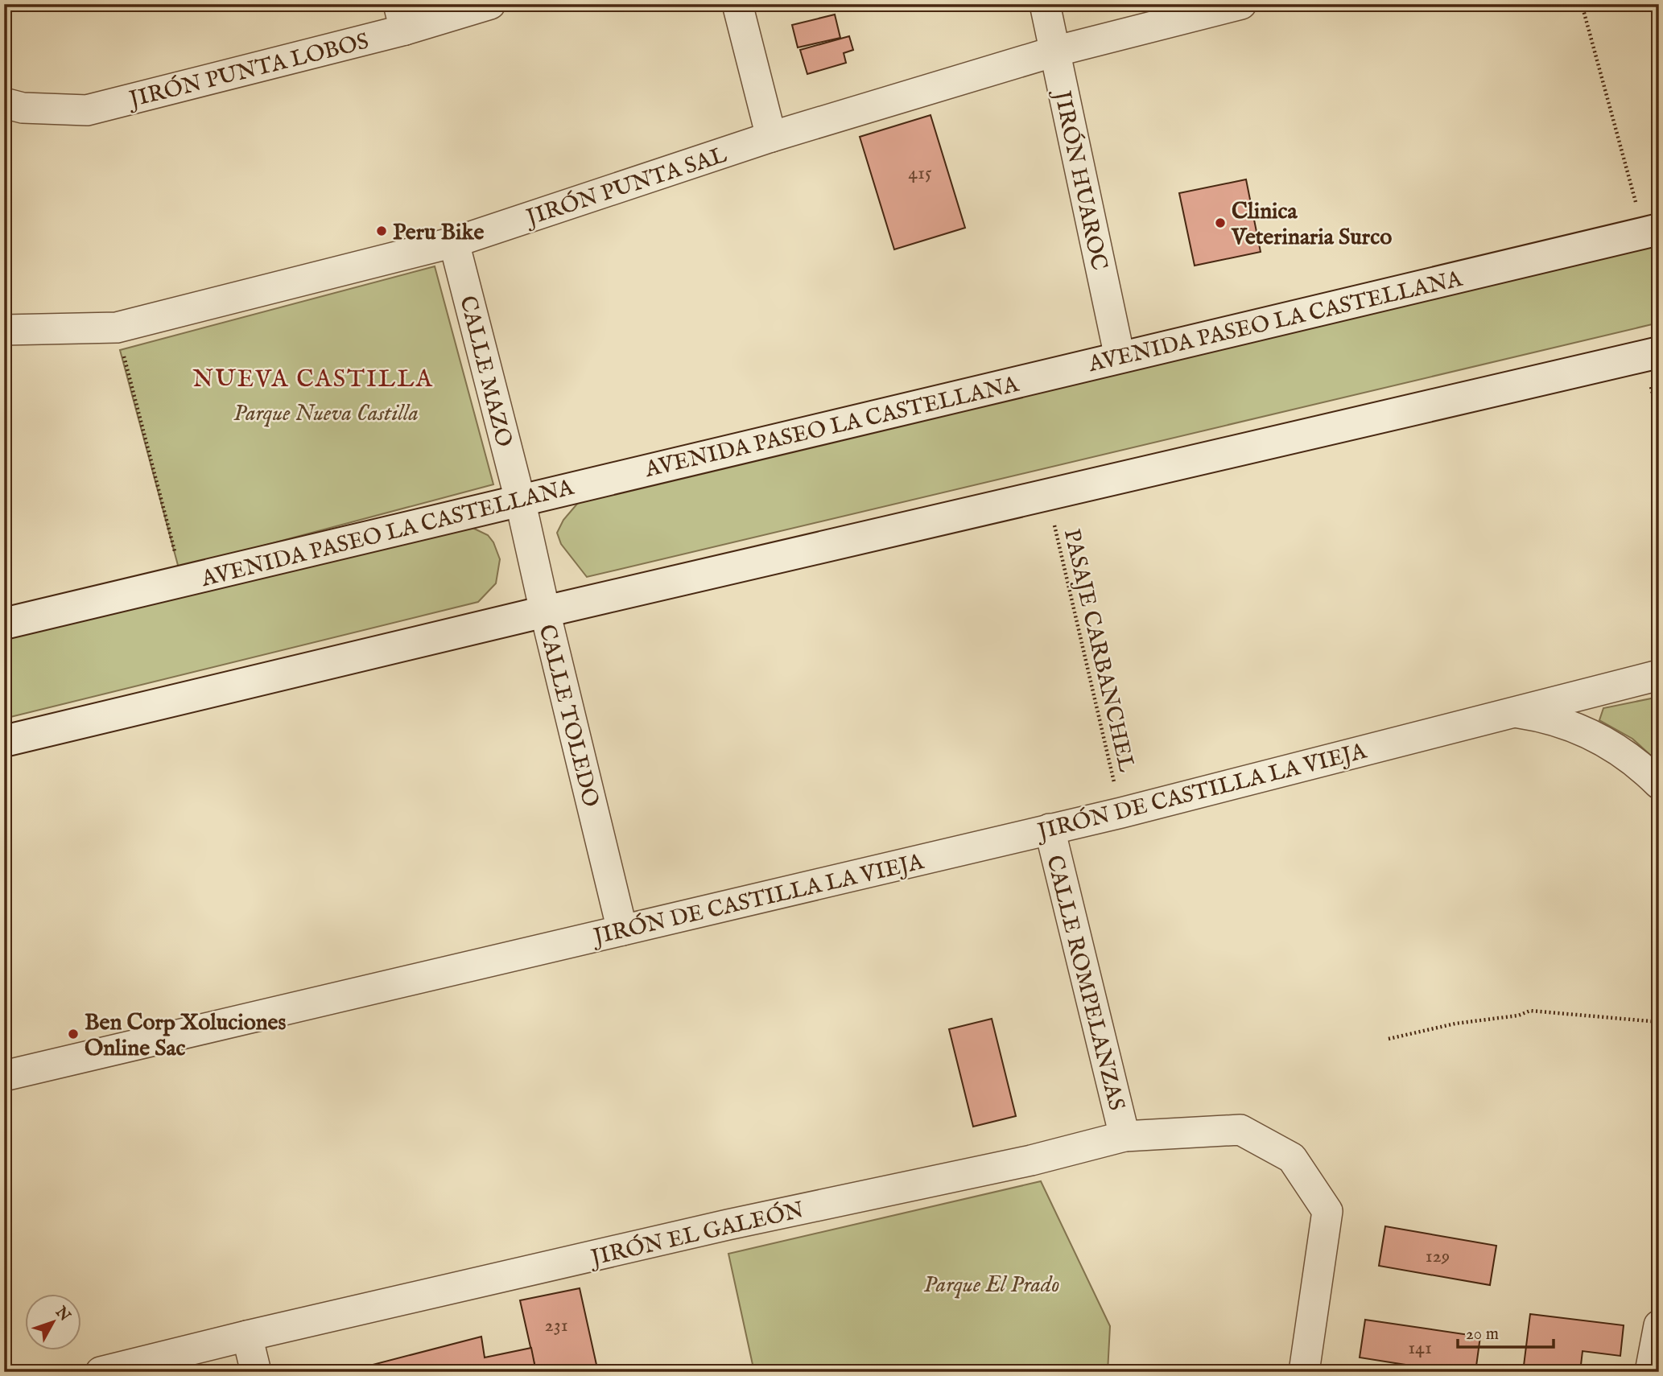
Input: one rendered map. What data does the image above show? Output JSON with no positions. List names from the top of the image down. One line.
{"streets":{"main road":["AVENIDA PASEO LA CASTELLANA"],"street":["JIRÓN PUNTA LOBOS","JIRÓN HUAROC","JIRÓN PUNTA SAL","CALLE MAZO","CALLE TOLEDO","JIRÓN DE CASTILLA LA VIEJA","CALLE ROMPELANZAS","JIRÓN EL GALEÓN"],"path":["PASAJE CARBANCHEL"]},"crossings":[["JIRÓN HUAROC","JIRÓN PUNTA SAL"],["JIRÓN HUAROC","AVENIDA PASEO LA CASTELLANA"],["JIRÓN PUNTA SAL","CALLE MAZO"],["AVENIDA PASEO LA CASTELLANA","CALLE MAZO"],["AVENIDA PASEO LA CASTELLANA","CALLE TOLEDO"],["CALLE MAZO","CALLE TOLEDO"],["PASAJE CARBANCHEL","JIRÓN DE CASTILLA LA VIEJA"],["CALLE TOLEDO","JIRÓN DE CASTILLA LA VIEJA"],["JIRÓN DE CASTILLA LA VIEJA","CALLE ROMPELANZAS"],["CALLE ROMPELANZAS","JIRÓN EL GALEÓN"]],"districts":["NUEVA CASTILLA"],"parks":["Parque Nueva Castilla","Parque El Prado"],"places":["Clinica Veterinaria Surco","Peru Bike","Ben Corp Xoluciones Online Sac"],"house_numbers":["415","129","231","141"],"scale_bar":"20 m","north":"top right"}
